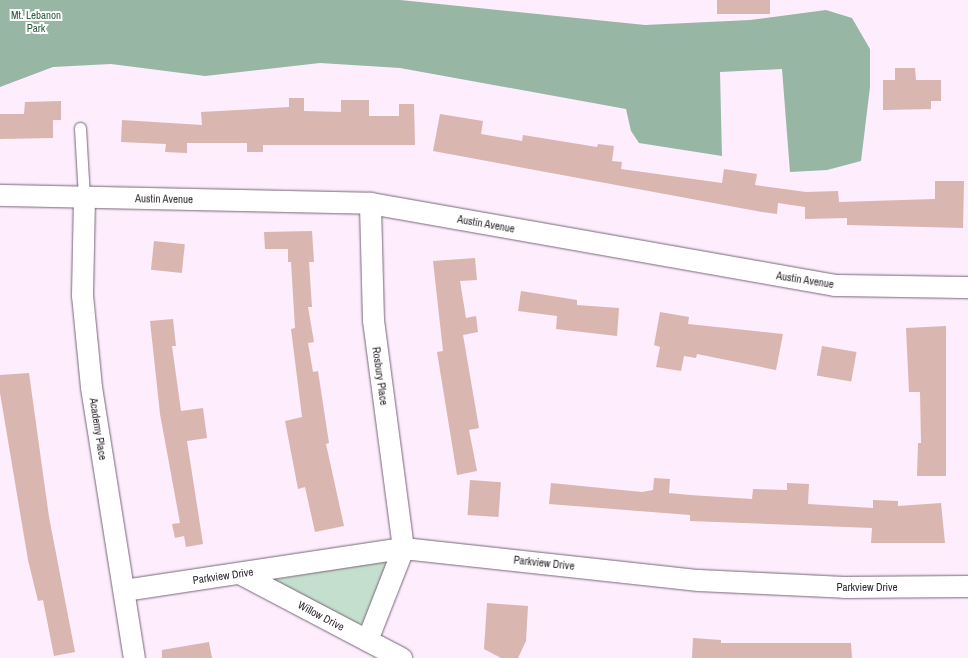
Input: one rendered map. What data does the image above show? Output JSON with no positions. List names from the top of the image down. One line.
{"streets":{"street":["Austin Avenue","Rosbury Place","Academy Place","Parkview Drive","Willow Drive"]},"crossings":[["Austin Avenue","Rosbury Place"],["Austin Avenue","Academy Place"],["Rosbury Place","Parkview Drive"],["Academy Place","Parkview Drive"],["Parkview Drive","Willow Drive"]],"parks":["Mt. Lebanon Park"]}
